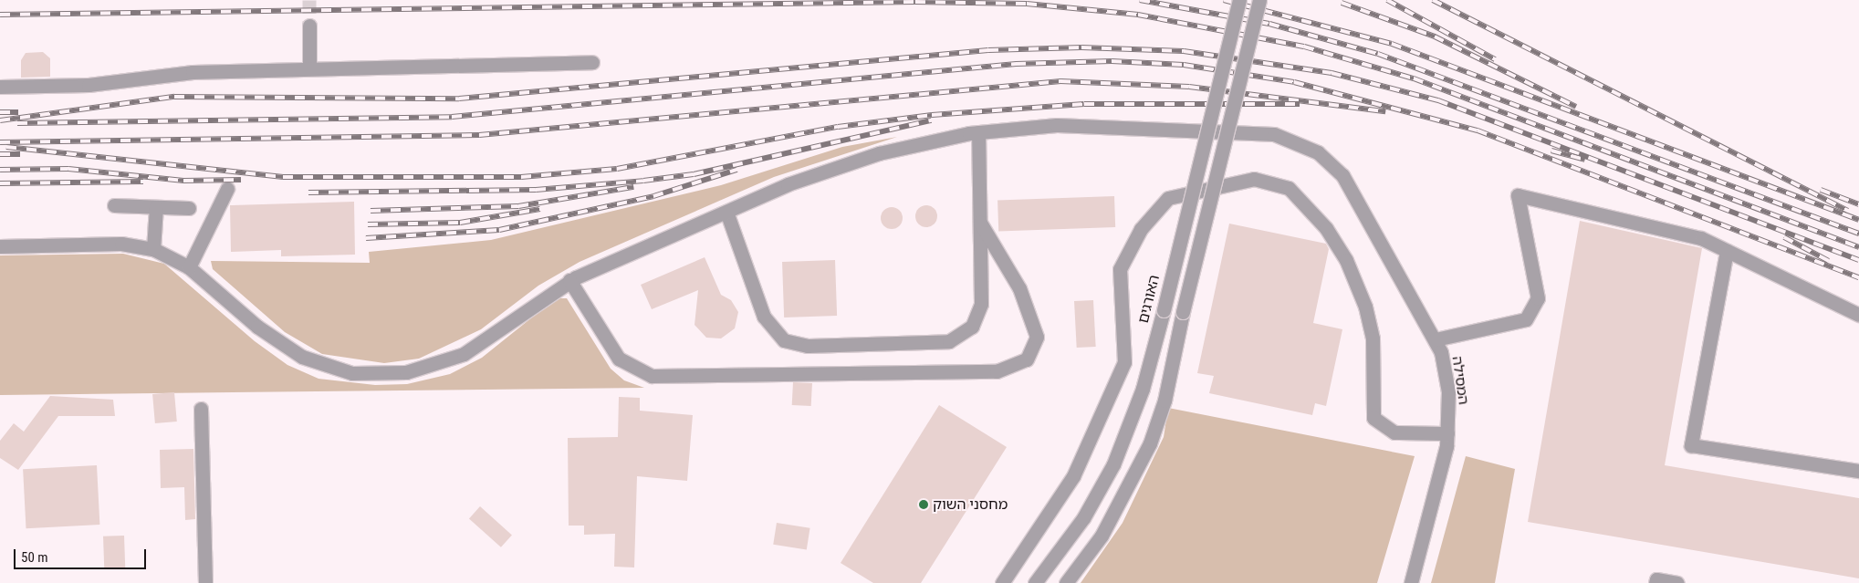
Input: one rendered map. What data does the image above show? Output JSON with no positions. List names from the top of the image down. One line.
{"streets":{"street":["האורגים","המסילה"]},"places":["מחסני השוק"],"scale_bar":"50 m"}
